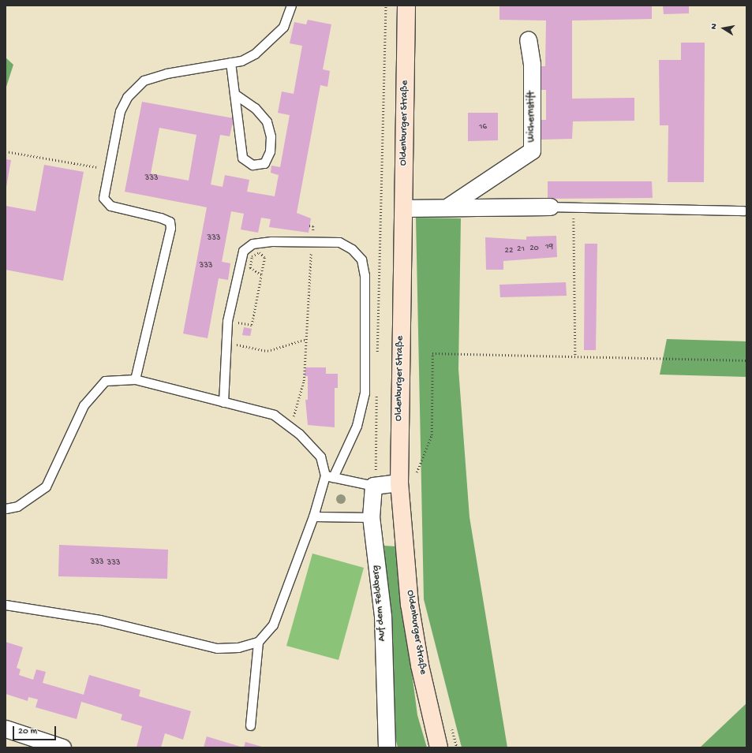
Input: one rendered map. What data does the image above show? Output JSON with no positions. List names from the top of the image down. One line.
{"streets":{"main road":["Oldenburger Straße"],"street":["Wichernstift","Auf dem Feldberg"]},"house_numbers":["16","333","333","19","20","21","22","333","333","333"],"scale_bar":"20 m","north":"left"}
